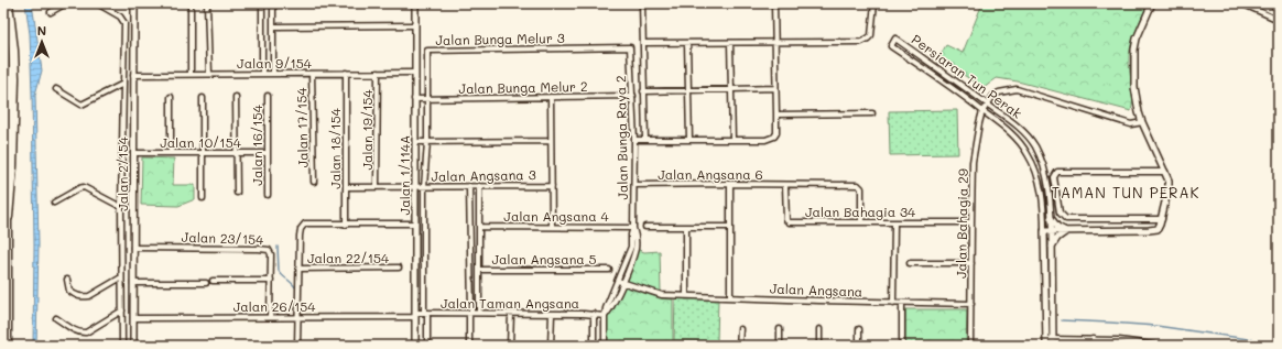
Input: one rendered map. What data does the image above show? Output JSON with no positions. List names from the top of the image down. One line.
{"streets":{"street":["Jalan Bunga Melur 3","Jalan 9/154","Persiaran Tun Perak","Jalan Bunga Melur 2","Jalan 17/154","Jalan 19/154","Jalan Bunga Raya 2","Jalan 10/154","Jalan 16/154","Jalan 18/154","Jalan 2/154","Jalan Angsana 6","Jalan 1/114A","Jalan Angsana 3","Jalan Bahagia 34","Jalan Angsana 4","Jalan Bahagia 29","Jalan 23/154","Jalan 22/154","Jalan Angsana 5","Jalan Angsana","Jalan Taman Angsana","Jalan 26/154"]},"crossings":[["Jalan Bunga Melur 3","Jalan Bunga Melur 2"],["Jalan Bunga Melur 3","Jalan Bunga Raya 2"],["Jalan Bunga Melur 3","Jalan Angsana 3"],["Jalan Bunga Melur 3","Jalan Taman Angsana"],["Jalan 9/154","Jalan 17/154"],["Jalan 9/154","Jalan 19/154"],["Jalan 9/154","Jalan 18/154"],["Jalan 9/154","Jalan 2/154"],["Jalan 9/154","Jalan 1/114A"],["Persiaran Tun Perak","Jalan Bahagia 29"],["Jalan Bunga Melur 2","Jalan Bunga Raya 2"],["Jalan Bunga Melur 2","Jalan 1/114A"],["Jalan 19/154","Jalan Angsana 3"],["Jalan Bunga Raya 2","Jalan Angsana 6"],["Jalan Bunga Raya 2","Jalan Angsana 4"],["Jalan Bunga Raya 2","Jalan Angsana"],["Jalan Bunga Raya 2","Jalan Taman Angsana"],["Jalan 10/154","Jalan 16/154"],["Jalan 10/154","Jalan 2/154"],["Jalan 18/154","Jalan Angsana 3"],["Jalan 2/154","Jalan 23/154"],["Jalan 2/154","Jalan 26/154"],["Jalan Angsana 6","Jalan Bahagia 34"],["Jalan 1/114A","Jalan Angsana 3"],["Jalan 1/114A","Jalan Taman Angsana"],["Jalan 1/114A","Jalan 26/154"],["Jalan Bahagia 34","Jalan Bahagia 29"],["Jalan Bahagia 29","Jalan Angsana"],["Jalan 23/154","Jalan 26/154"],["Jalan Taman Angsana","Jalan 26/154"]],"districts":["TAMAN TUN PERAK"],"north":"top"}
